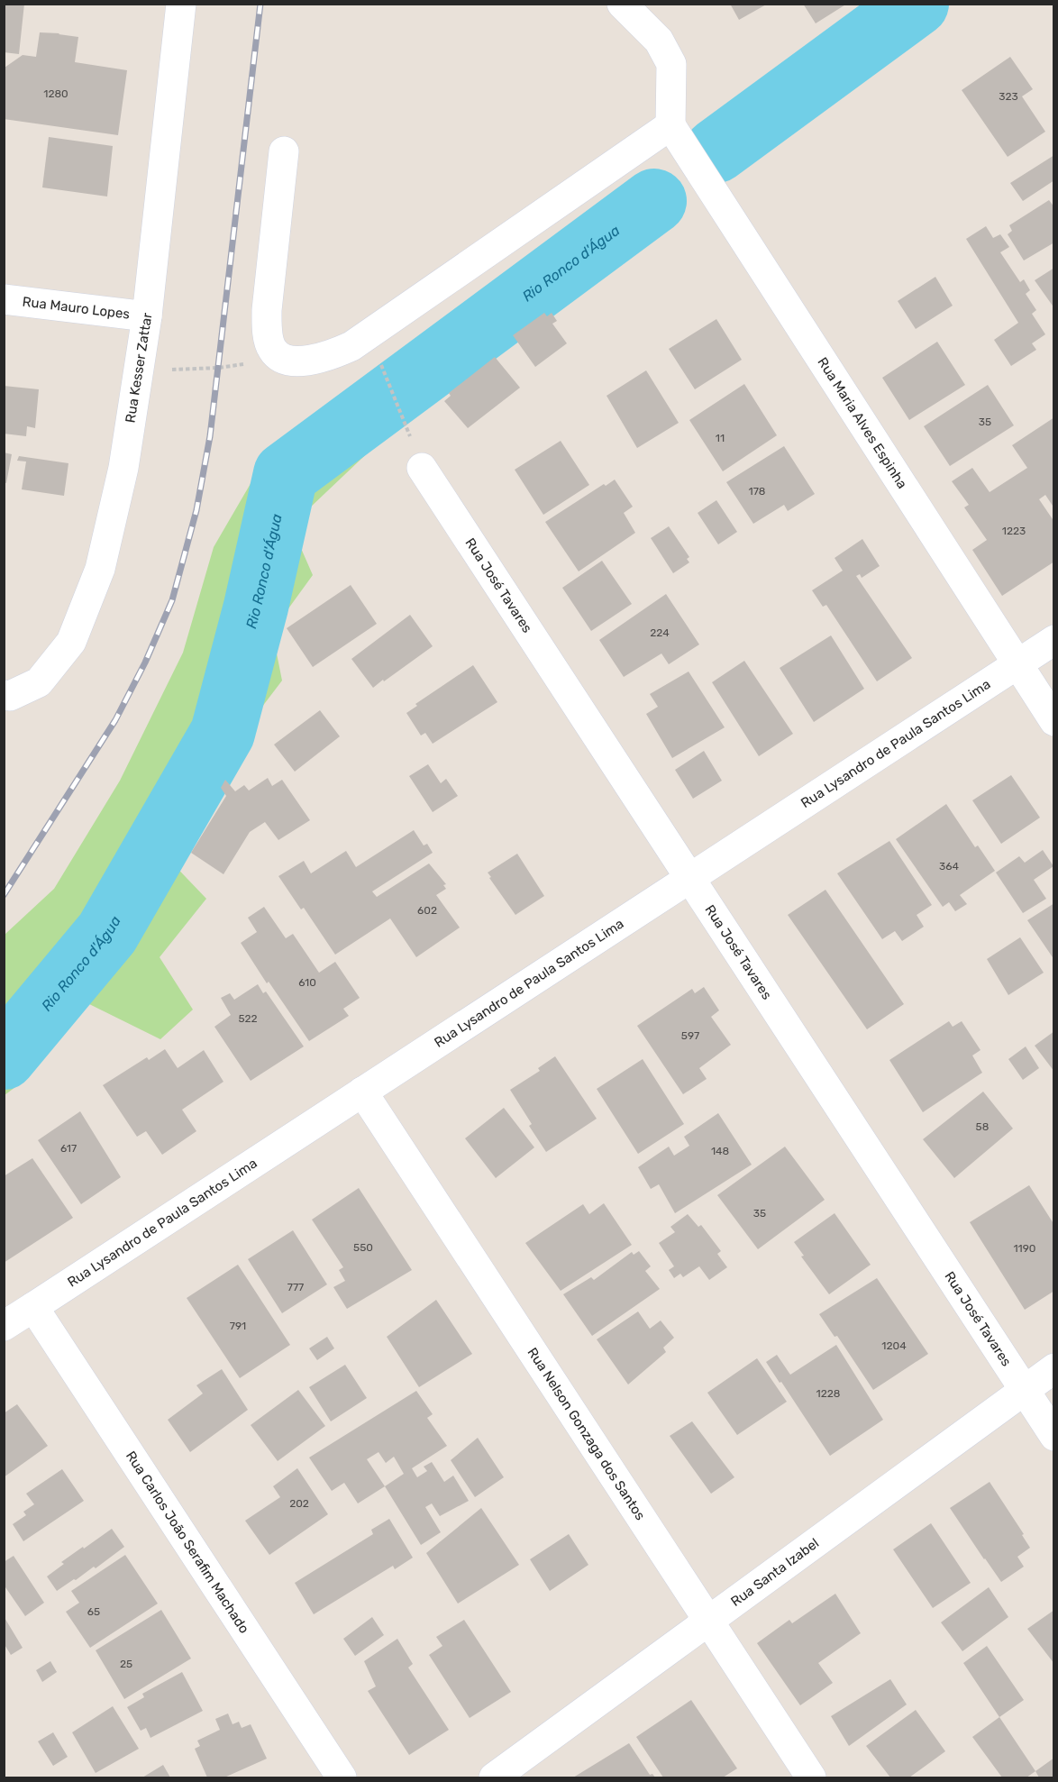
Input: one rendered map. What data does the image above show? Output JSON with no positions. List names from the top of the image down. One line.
{"streets":{"street":["Rua Mauro Lopes","Rua Kesser Zattar","Rua Maria Alves Espinha","Rua José Tavares","Rua Lysandro de Paula Santos Lima","Rua Nelson Gonzaga dos Santos","Rua Carlos João Serafim Machado","Rua Santa Izabel"]},"crossings":[["Rua Mauro Lopes","Rua Kesser Zattar"],["Rua Maria Alves Espinha","Rua Lysandro de Paula Santos Lima"],["Rua José Tavares","Rua Lysandro de Paula Santos Lima"],["Rua José Tavares","Rua Santa Izabel"],["Rua Lysandro de Paula Santos Lima","Rua Nelson Gonzaga dos Santos"],["Rua Lysandro de Paula Santos Lima","Rua Carlos João Serafim Machado"],["Rua Nelson Gonzaga dos Santos","Rua Santa Izabel"]],"water":["Rio Ronco d'Água"],"house_numbers":["1280","323","35","11","178","1223","224","364","602","610","522","597","58","617","148","35","550","1190","777","791","1204","1228","202","65","25"]}
